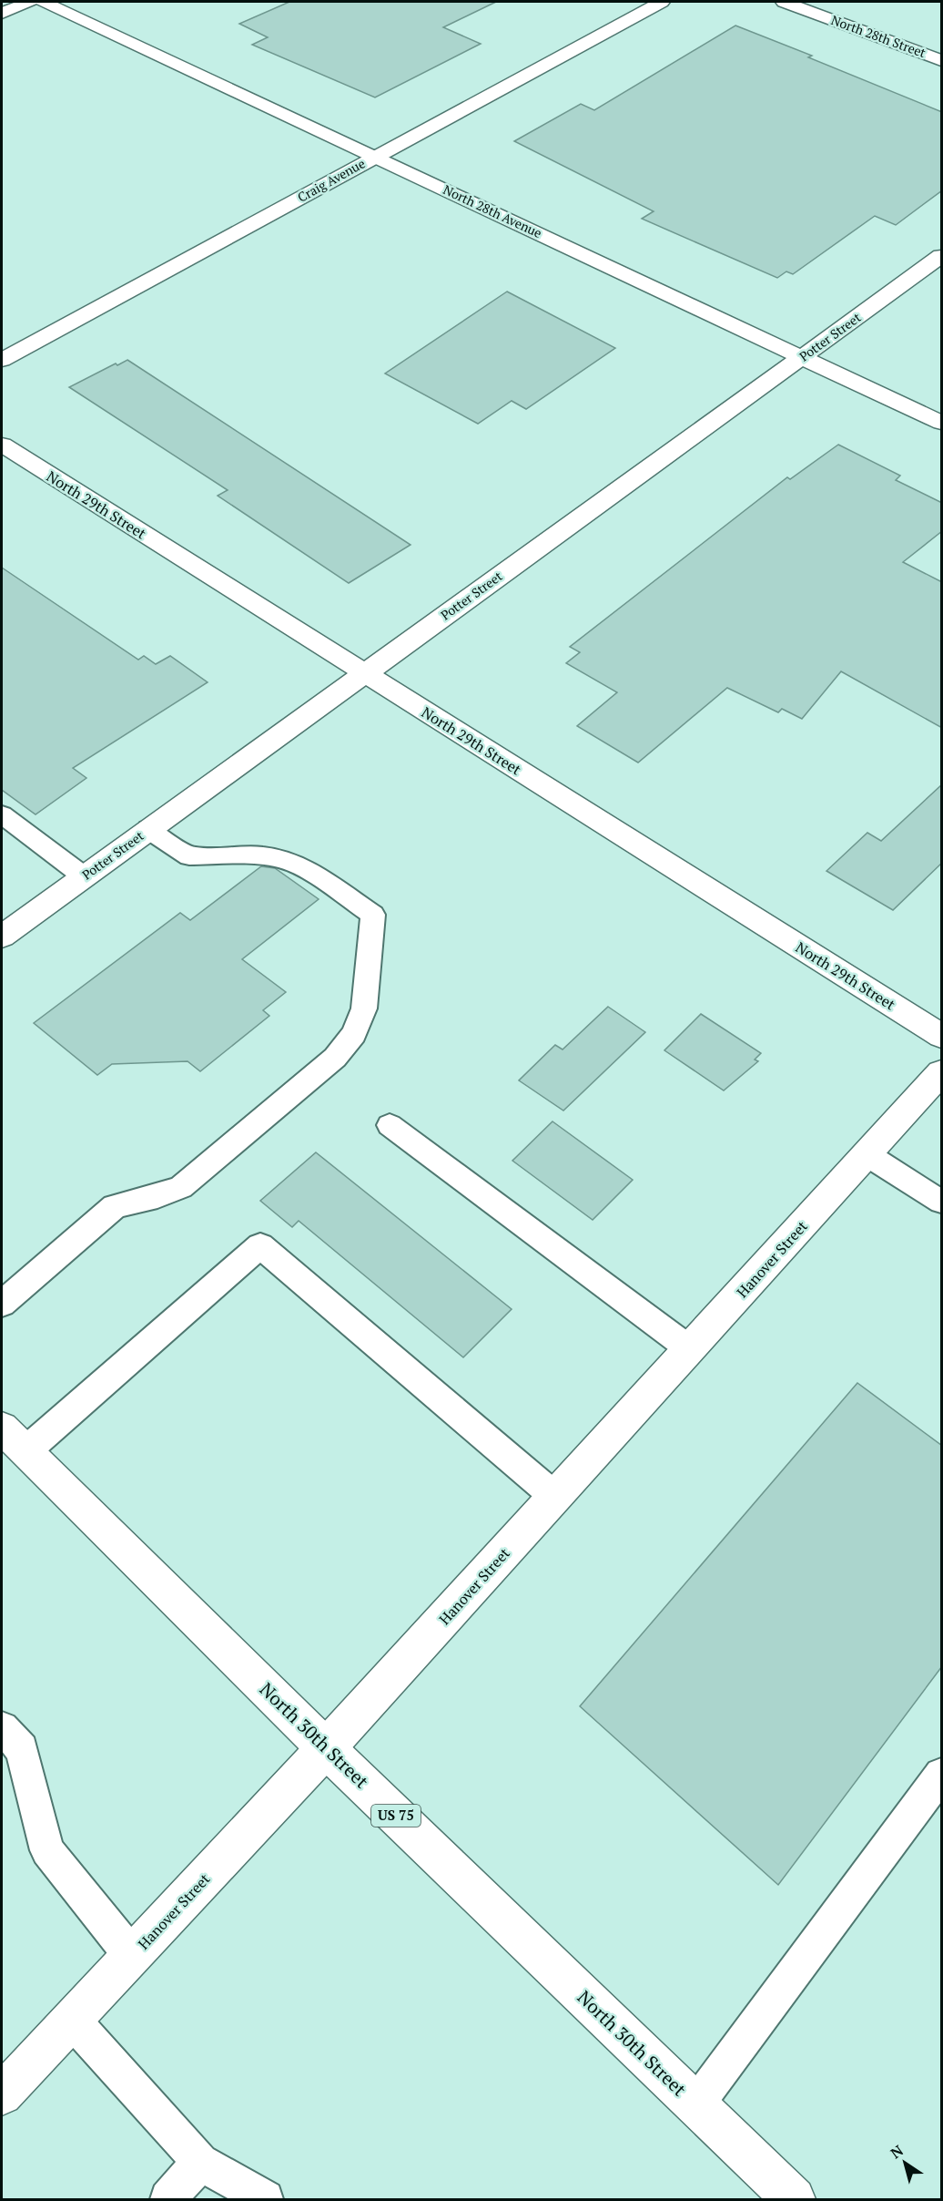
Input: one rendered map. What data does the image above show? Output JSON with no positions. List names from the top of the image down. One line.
{"streets":{"main road":["North 28th Street","Craig Avenue","North 28th Avenue","Potter Street","North 29th Street","Hanover Street","North 30th Street","US 75"]},"crossings":[["Craig Avenue","North 28th Avenue"],["North 28th Avenue","Potter Street"],["Potter Street","North 29th Street"],["Hanover Street","North 30th Street"]],"north":"top left"}
